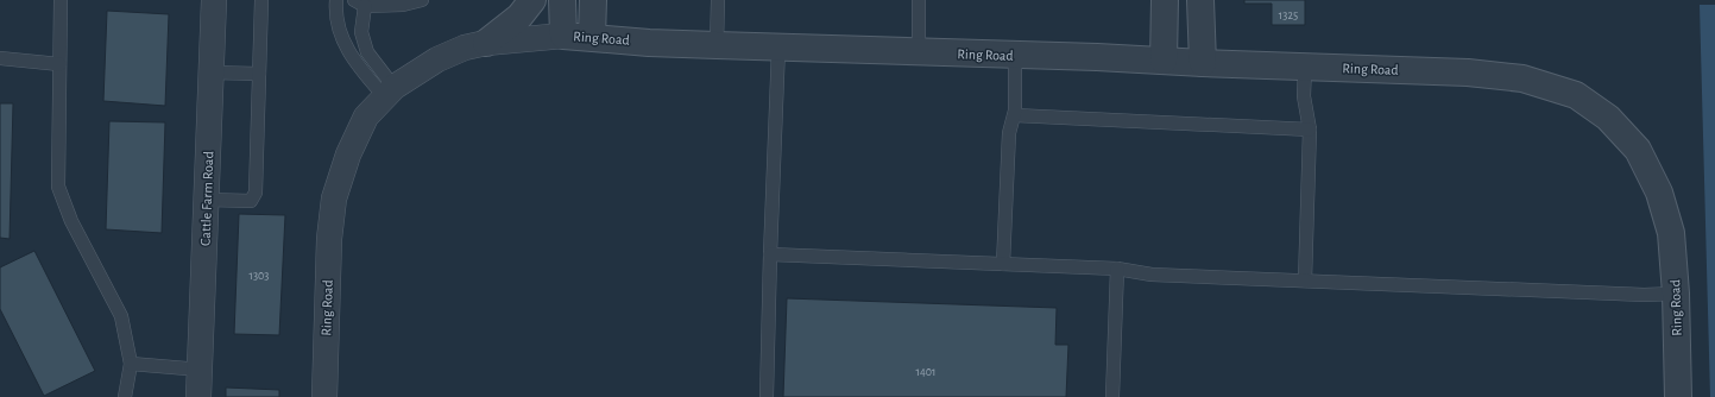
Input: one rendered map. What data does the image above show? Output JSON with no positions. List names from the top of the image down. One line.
{"streets":{"street":["Ring Road","Cattle Farm Road"]},"house_numbers":["1325","1303","1401"]}
